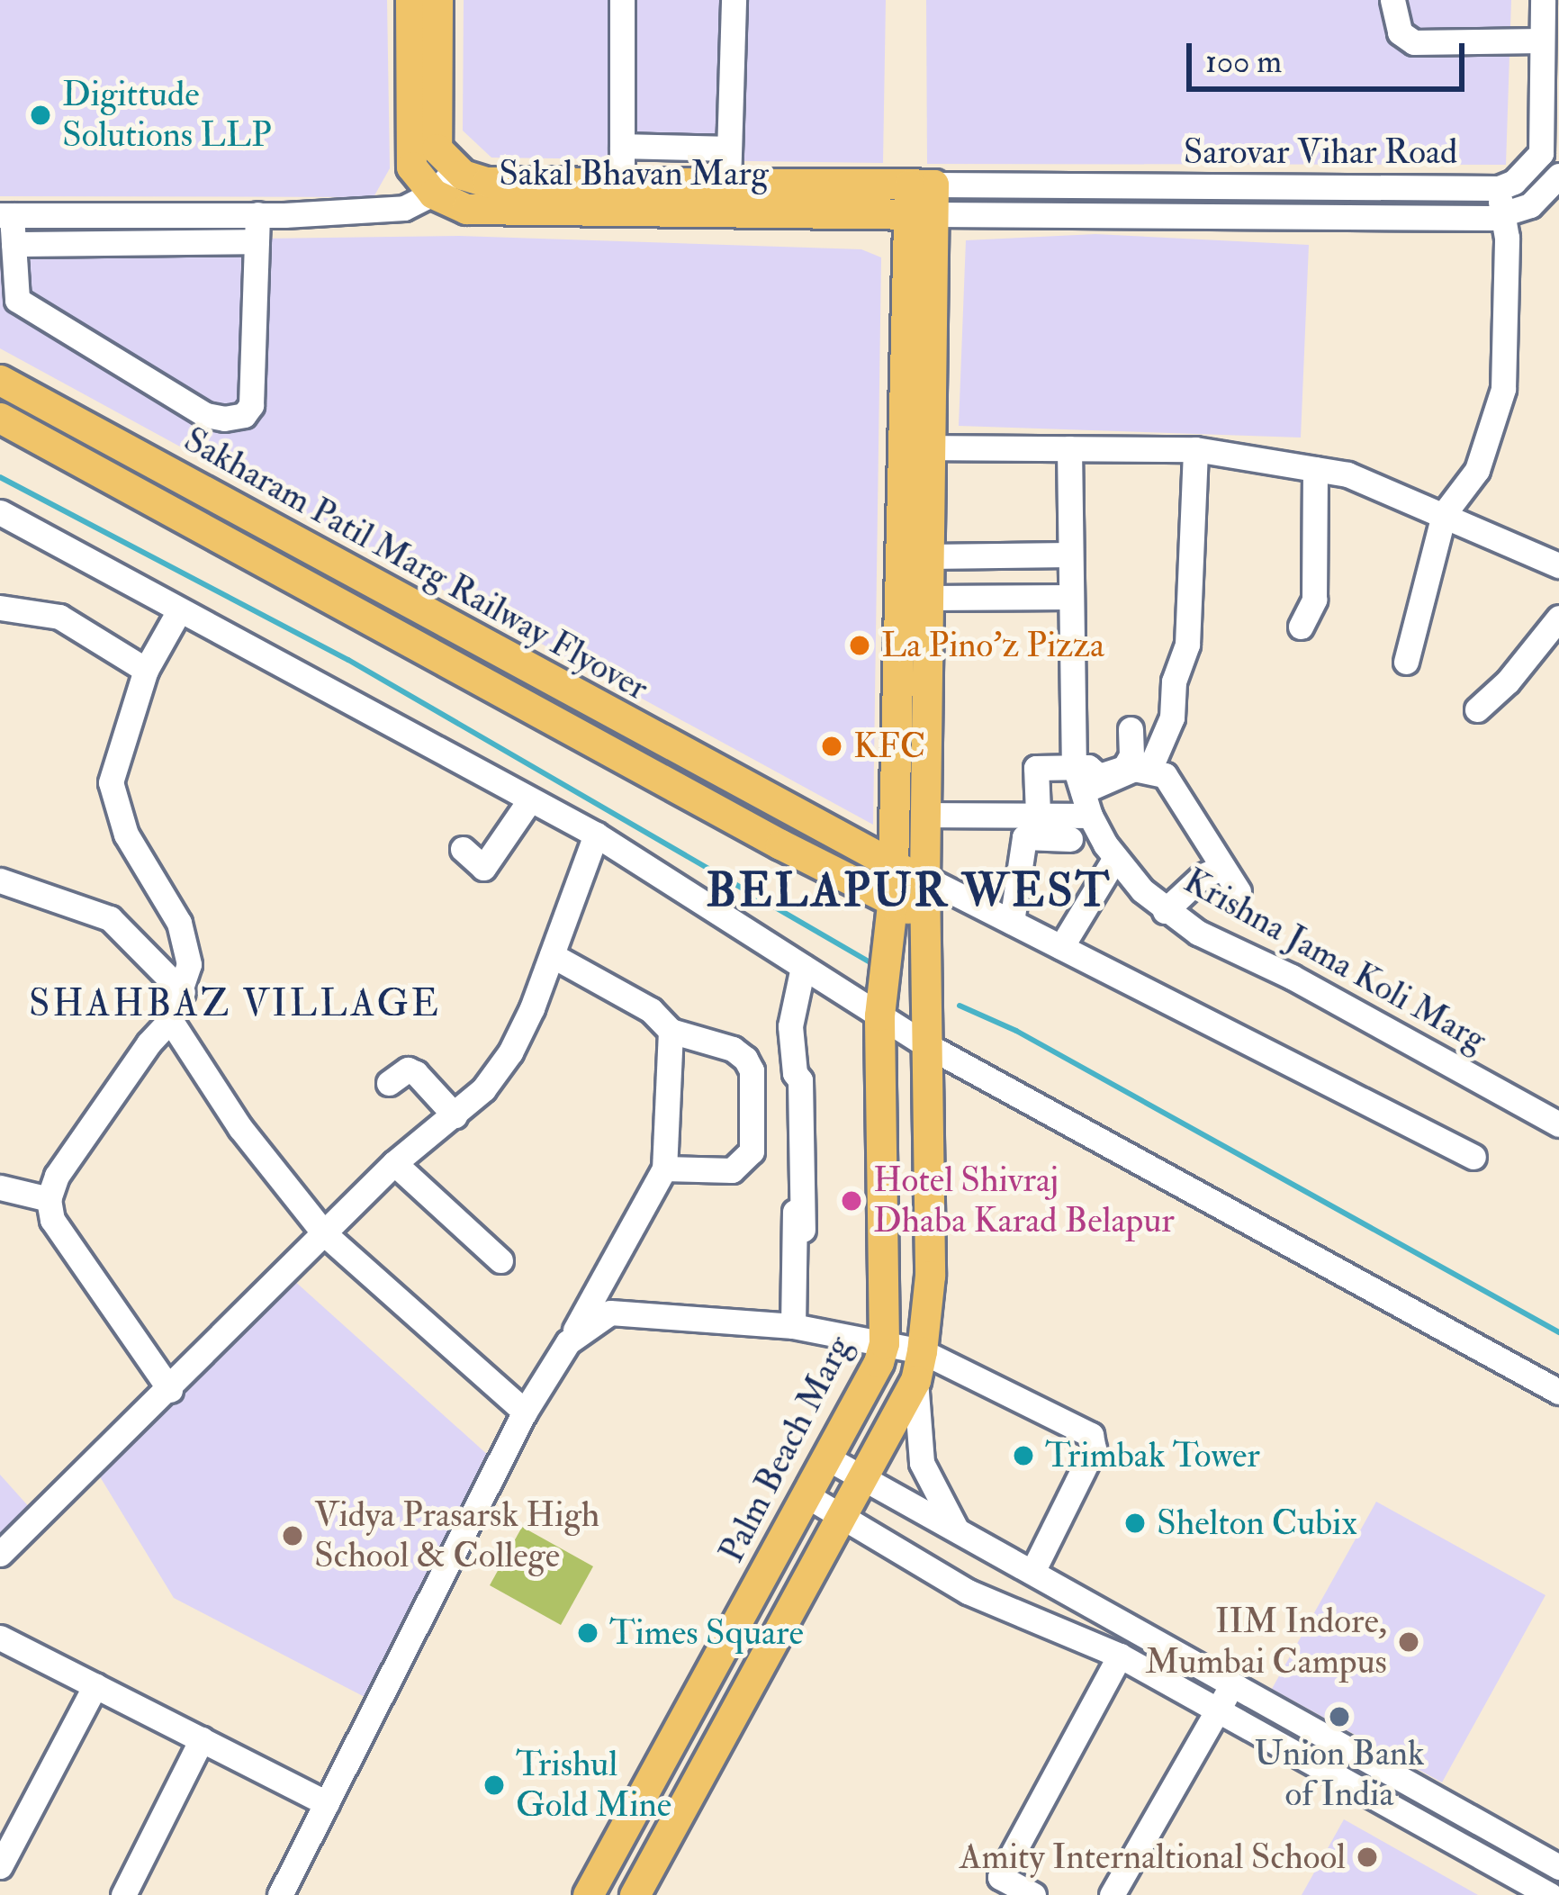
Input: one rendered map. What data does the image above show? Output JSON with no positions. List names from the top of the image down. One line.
{"streets":{"main road":["Sakal Bhavan Marg","Sakharam Patil Marg Railway Flyover","Palm Beach Marg"],"street":["Sarovar Vihar Road","Krishna Jama Koli Marg"]},"crossings":[["Sarovar Vihar Road","Sakal Bhavan Marg"],["Sakharam Patil Marg Railway Flyover","Palm Beach Marg"]],"districts":["BELAPUR WEST","SHAHBAZ VILLAGE"],"places":["Digittude Solutions LLP","La Pino’z Pizza","KFC","Hotel Shivraj Dhaba Karad Belapur","Trimbak Tower","Shelton Cubix","Vidya Prasarsk High School & College","Times Square","IIM Indore, Mumbai Campus","Union Bank of India","Trishul Gold Mine","Amity Internaltional School"],"scale_bar":"100 m"}
